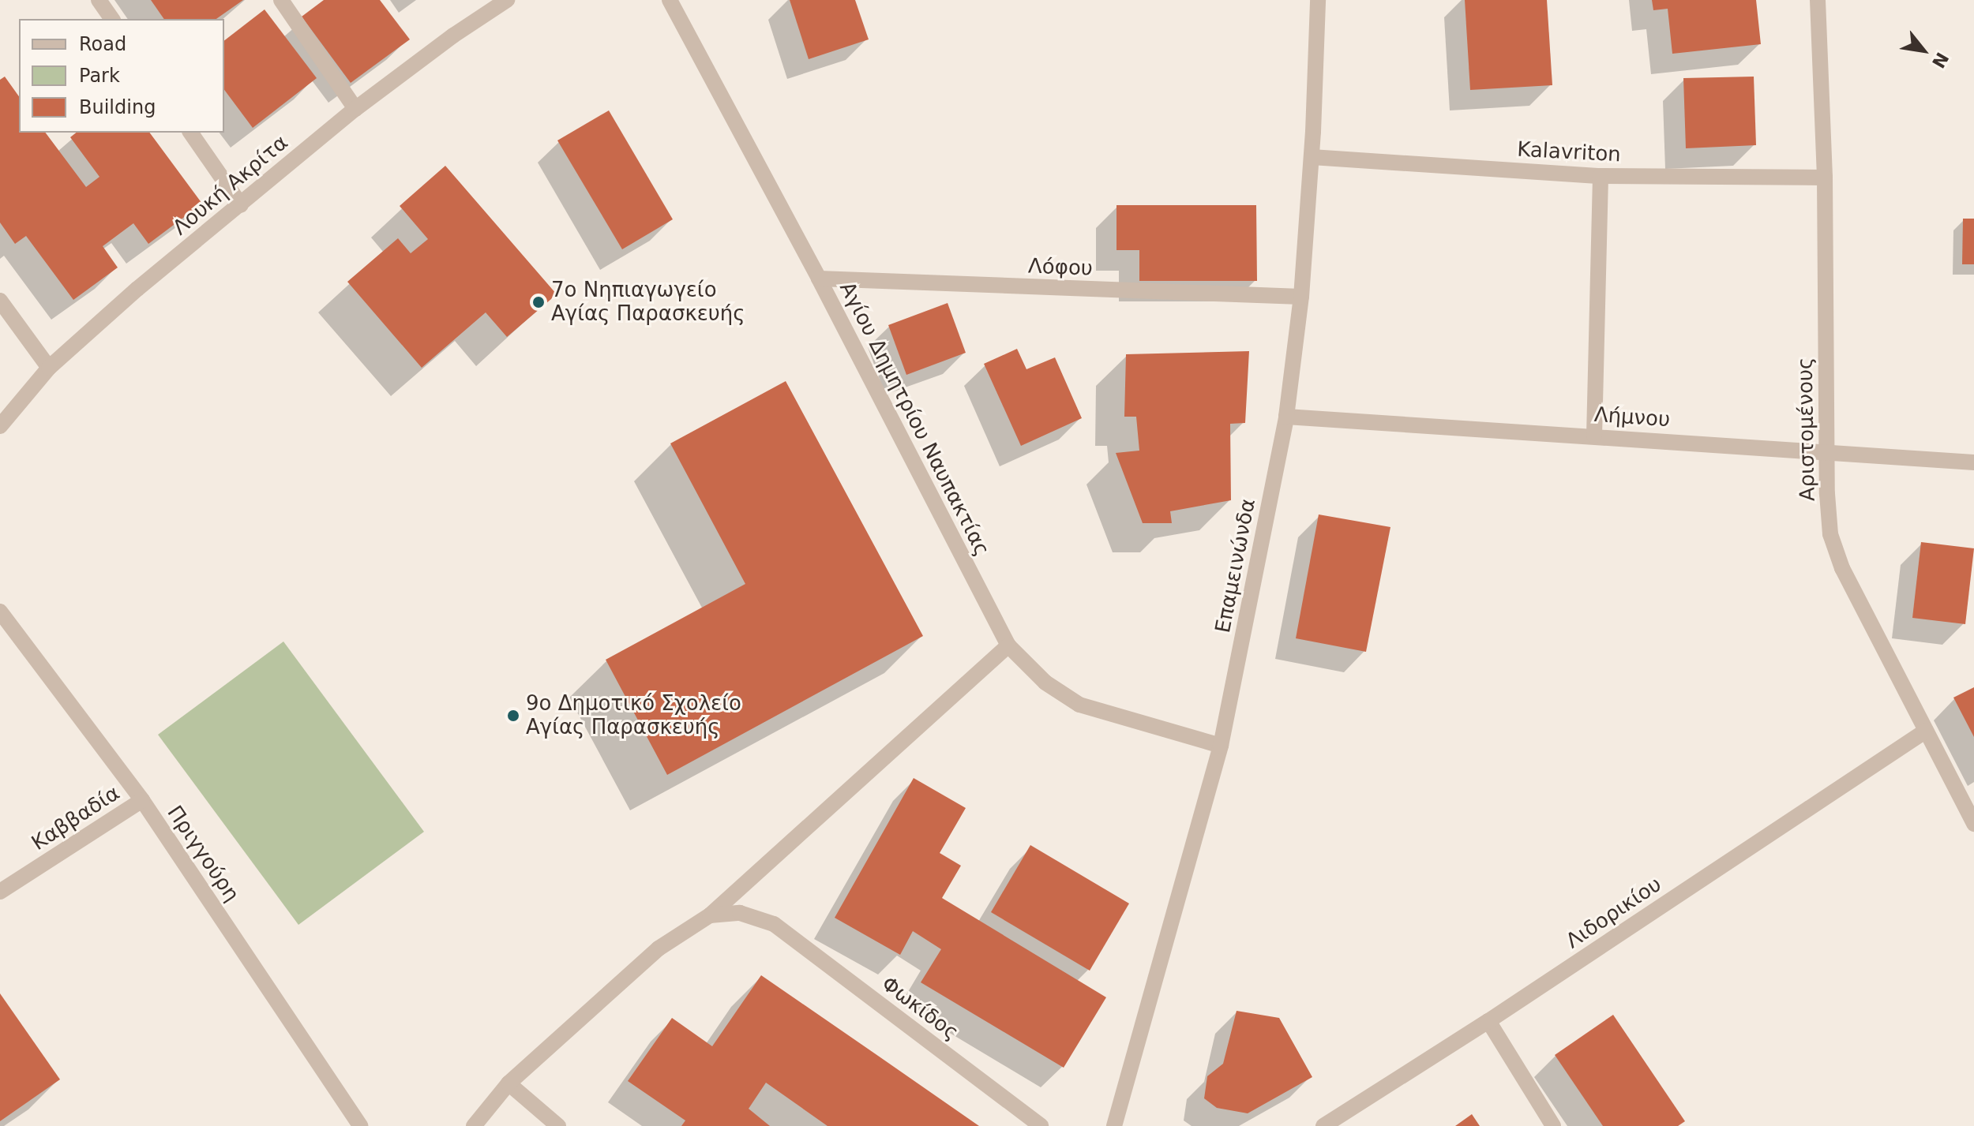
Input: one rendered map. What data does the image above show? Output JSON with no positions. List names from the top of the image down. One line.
{"streets":{"street":["Kalavriton","Λουκή Ακρίτα","Λόφου","Λήμνου","Αγίου Δημητρίου Ναυπακτίας","Αριστομένους","Επαμεινώνδα","Καββαδία","Πριγγούρη","Λιδορικίου","Φωκίδος"]},"crossings":[["Kalavriton","Αριστομένους"],["Kalavriton","Επαμεινώνδα"],["Λόφου","Αγίου Δημητρίου Ναυπακτίας"],["Λόφου","Επαμεινώνδα"],["Λήμνου","Αριστομένους"],["Λήμνου","Επαμεινώνδα"],["Αγίου Δημητρίου Ναυπακτίας","Επαμεινώνδα"],["Αριστομένους","Λιδορικίου"],["Καββαδία","Πριγγούρη"]],"places":["7ο Νηπιαγωγείο Αγίας Παρασκευής","9ο Δημοτικό Σχολείο Αγίας Παρασκευής"],"legend":["Road","Park","Building"],"north":"bottom right"}
